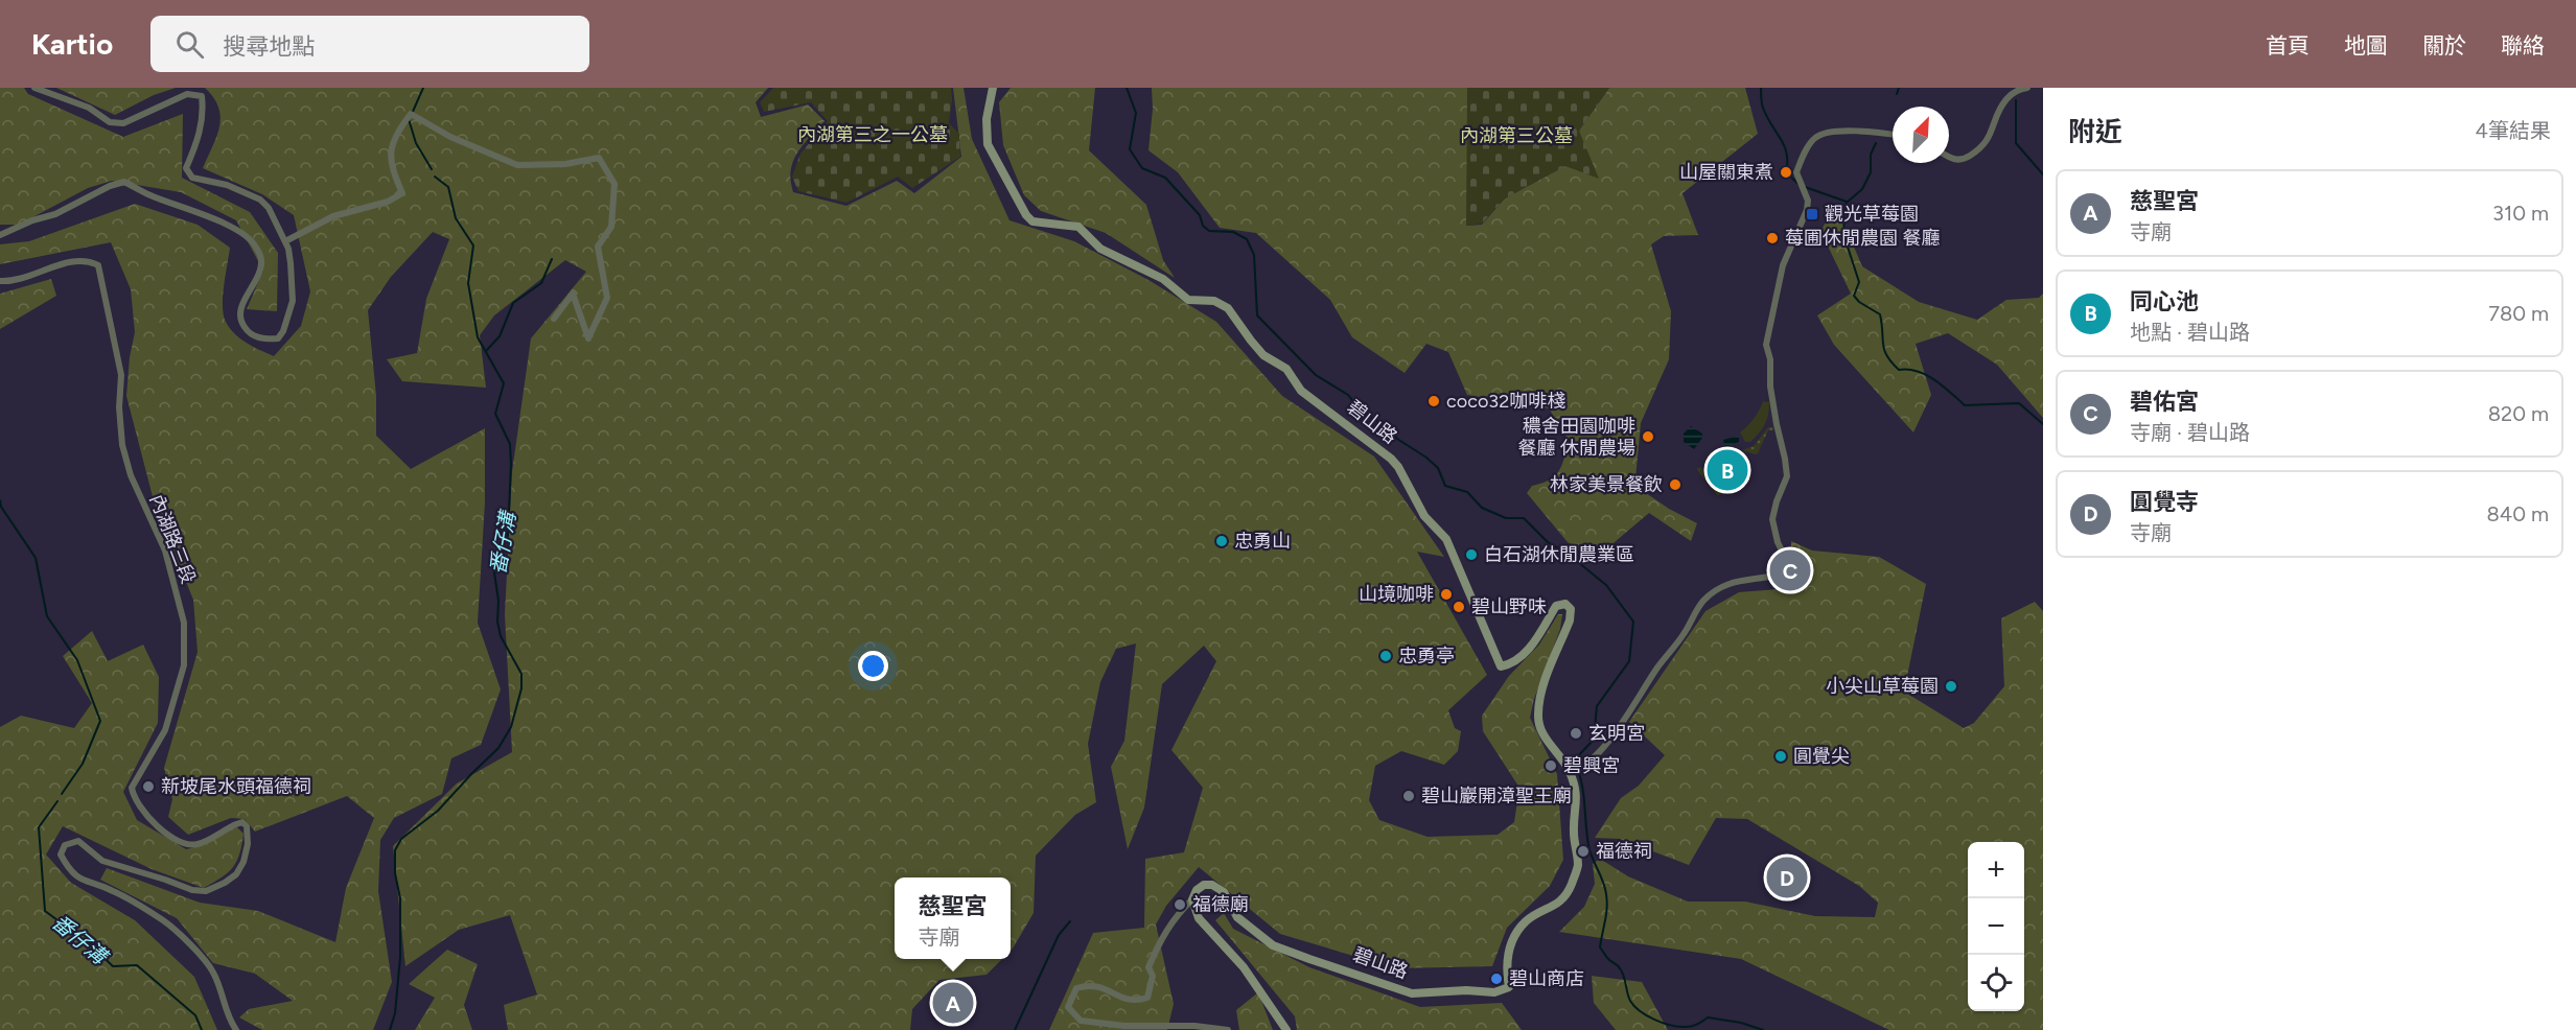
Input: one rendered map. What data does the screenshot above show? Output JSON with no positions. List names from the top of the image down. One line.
{"streets":{"street":["碧山路","內湖路三段"]},"water":["番仔溝"],"parks":["內湖第三之一公墓","內湖第三公墓"],"places":{"other":["山屋關東煮","莓圃休閒農園 餐廳","coco32咖啡棧","穠舍田園咖啡 餐廳 休閒農場","林家美景餐飲","忠勇山","白石湖休閒農業區","山境咖啡","碧山野味","忠勇亭","小尖山草莓園","玄明宮","圓覺尖","碧興宮","新坡尾水頭福德祠","碧山巖開漳聖王廟","福德祠","福德廟","碧山商店"],"transit":["觀光草莓園"]},"north":"top right","page":{"header":"Kartio","search":"搜尋地點","nav":["首頁","地圖","關於","聯絡"],"heading":["附近","4筆結果"],"list":[{"mark":"A","name":"慈聖宮","note":"寺廟","value":"310 m"},{"mark":"B","name":"同心池","note":"地點 · 碧山路","value":"780 m"},{"mark":"C","name":"碧佑宮","note":"寺廟 · 碧山路","value":"820 m"},{"mark":"D","name":"圓覺寺","note":"寺廟","value":"840 m"}],"pins":["B","C","D","A"],"map_buttons":["+","−"],"popup":["慈聖宮","寺廟"]}}
